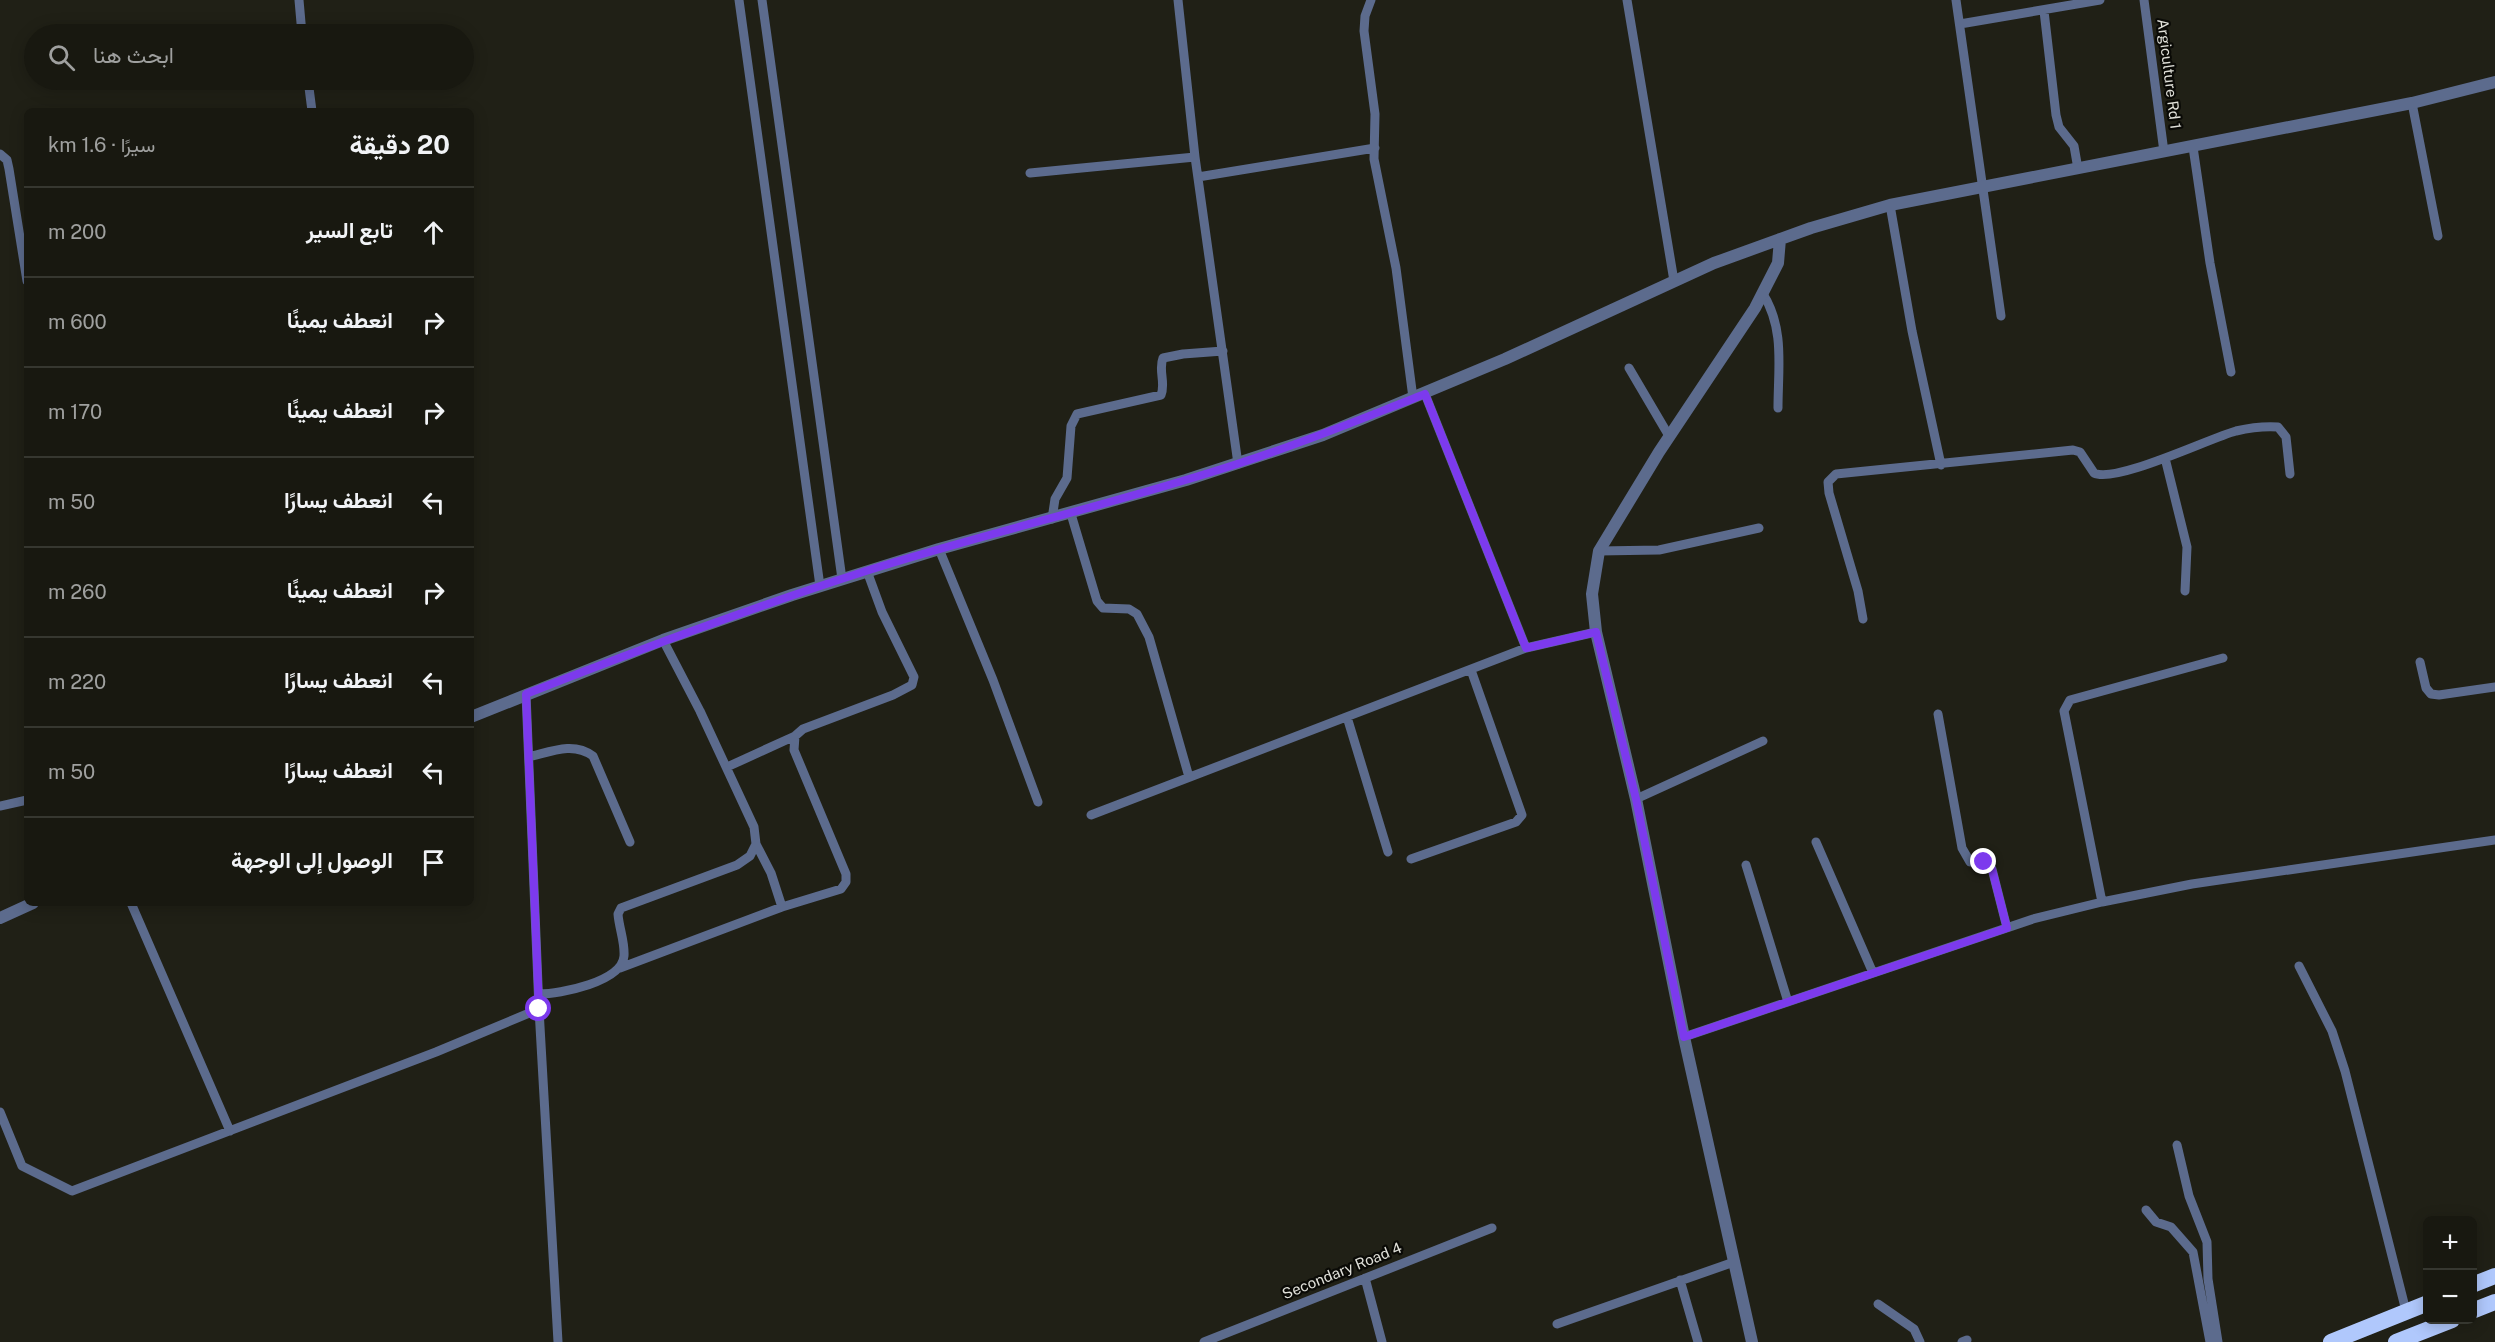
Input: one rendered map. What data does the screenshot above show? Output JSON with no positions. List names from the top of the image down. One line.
{"streets":{"street":["Argiculture Rd 1","Secondary Road 4"]},"page":{"search":"ابحث هنا","heading":["20 دقيقة","سيرًا · 1.6 km"],"list":[["تابع السير","200 m"],["انعطف يمينًا","600 m"],["انعطف يمينًا","170 m"],["انعطف يسارًا","50 m"],["انعطف يمينًا","260 m"],["انعطف يسارًا","220 m"],["انعطف يسارًا","50 m"],"الوصول إلى الوجهة"],"map_buttons":["+","−"]}}
